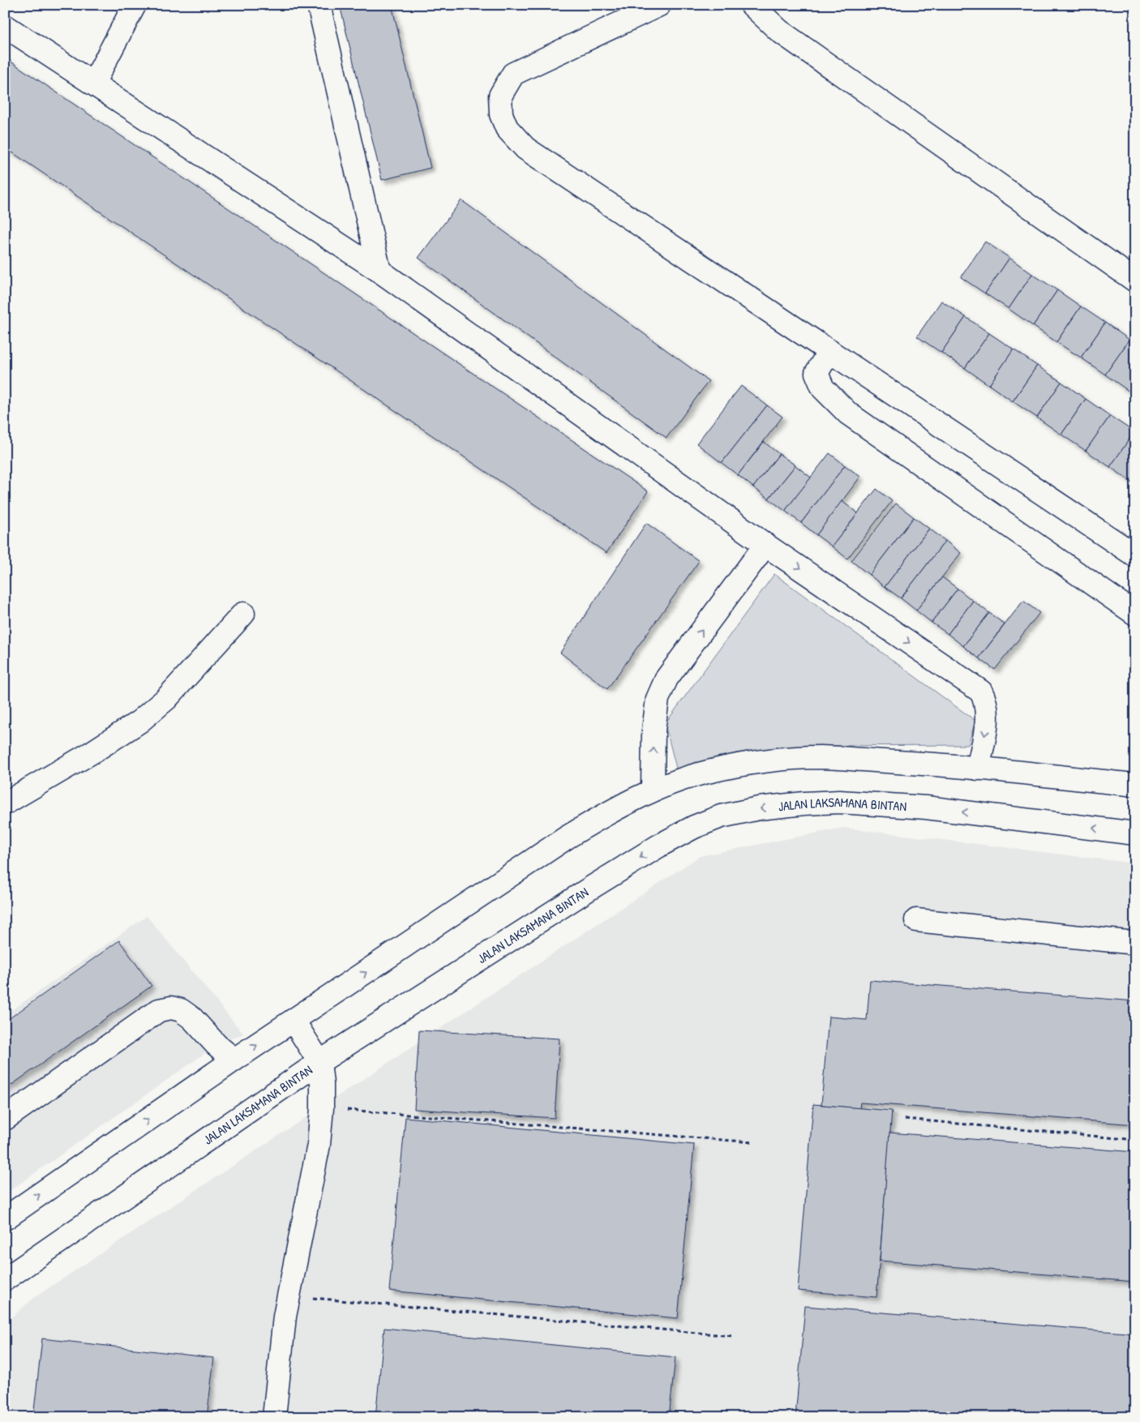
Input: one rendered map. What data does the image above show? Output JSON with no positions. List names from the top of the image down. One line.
{"streets":{"street":["JALAN LAKSAMANA BINTAN"]}}
